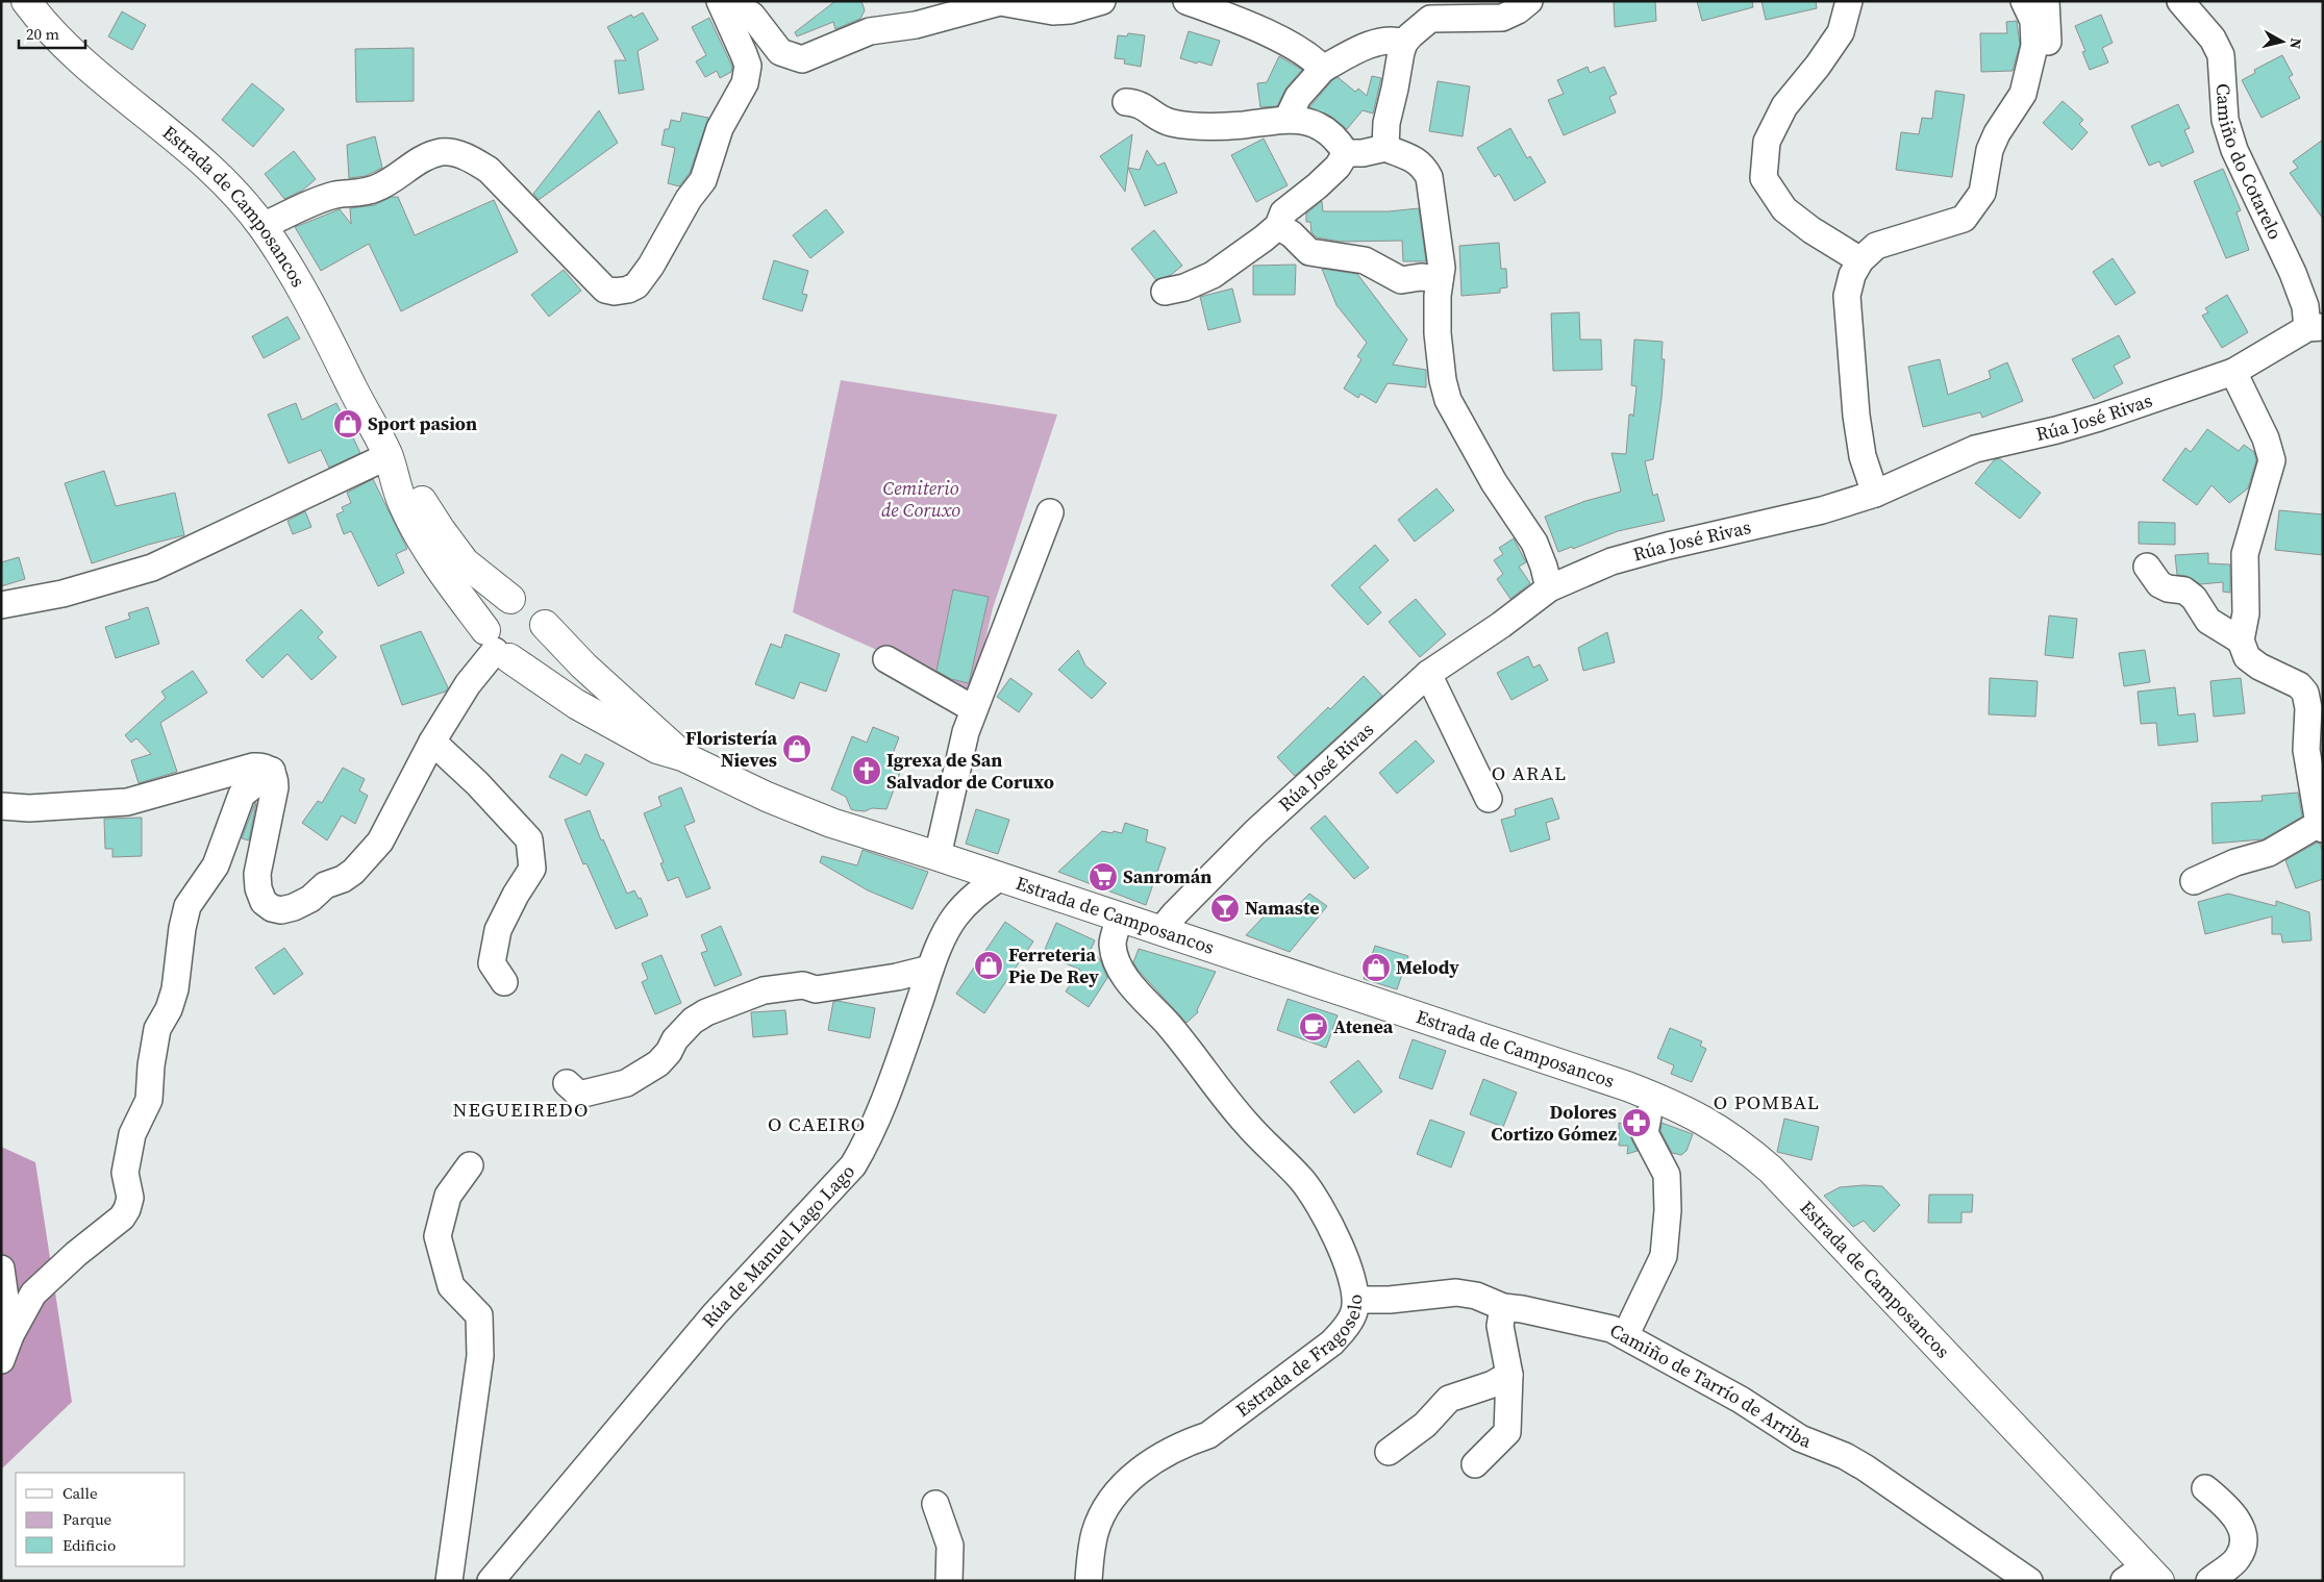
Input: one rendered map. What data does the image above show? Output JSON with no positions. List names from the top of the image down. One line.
{"streets":{"main road":["Estrada de Camposancos"],"street":["Camiño do Cotarelo","Rúa José Rivas","Rúa de Manuel Lago Lago","Estrada de Fragoselo","Camiño de Tarrío de Arriba"]},"crossings":[["Camiño do Cotarelo","Rúa José Rivas"],["Estrada de Camposancos","Rúa José Rivas"],["Estrada de Camposancos","Rúa de Manuel Lago Lago"],["Estrada de Camposancos","Estrada de Fragoselo"],["Estrada de Fragoselo","Camiño de Tarrío de Arriba"]],"districts":["O ARAL","O POMBAL","NEGUEIREDO","O CAEIRO"],"parks":["Cemiterio de Coruxo"],"places":{"shop":["Sport pasion","Floristería Nieves","Ferreteria Pie De Rey","Melody"],"church":["Igrexa de San Salvador de Coruxo"],"supermarket":["Sanromán"],"bar":["Namaste"],"cafe":["Atenea"],"pharmacy":["Dolores Cortizo Gómez"]},"legend":["Calle","Parque","Edificio"],"scale_bar":"20 m","north":"right"}
